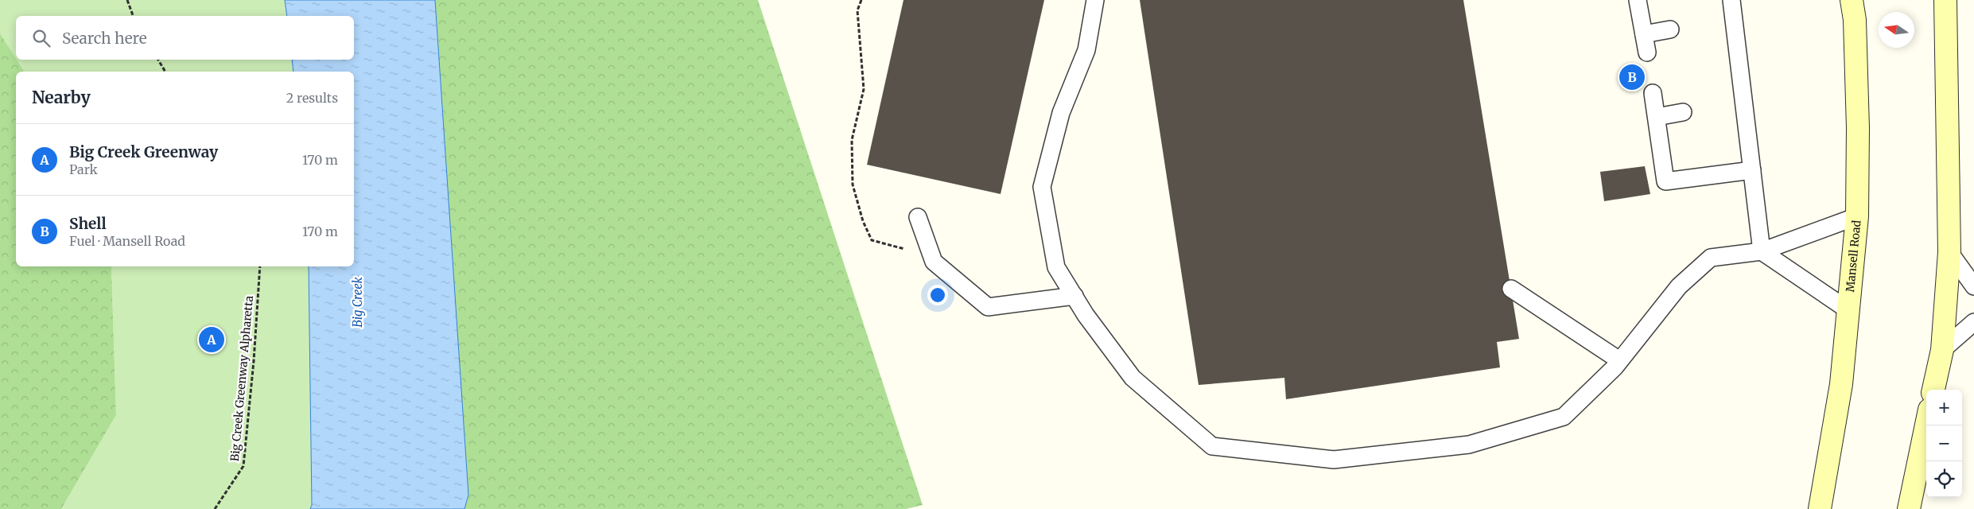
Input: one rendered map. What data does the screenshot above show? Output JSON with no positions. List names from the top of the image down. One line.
{"streets":{"main road":["Mansell Road"],"path":["Big Creek Greenway Alpharetta"]},"water":["Big Creek"],"north":"left","page":{"search":"Search here","pins":["B","A"],"heading":["Nearby","2 results"],"list":[{"mark":"A","name":"Big Creek Greenway","note":"Park","value":"170 m"},{"mark":"B","name":"Shell","note":"Fuel · Mansell Road","value":"170 m"}],"map_buttons":["+","−"]}}
